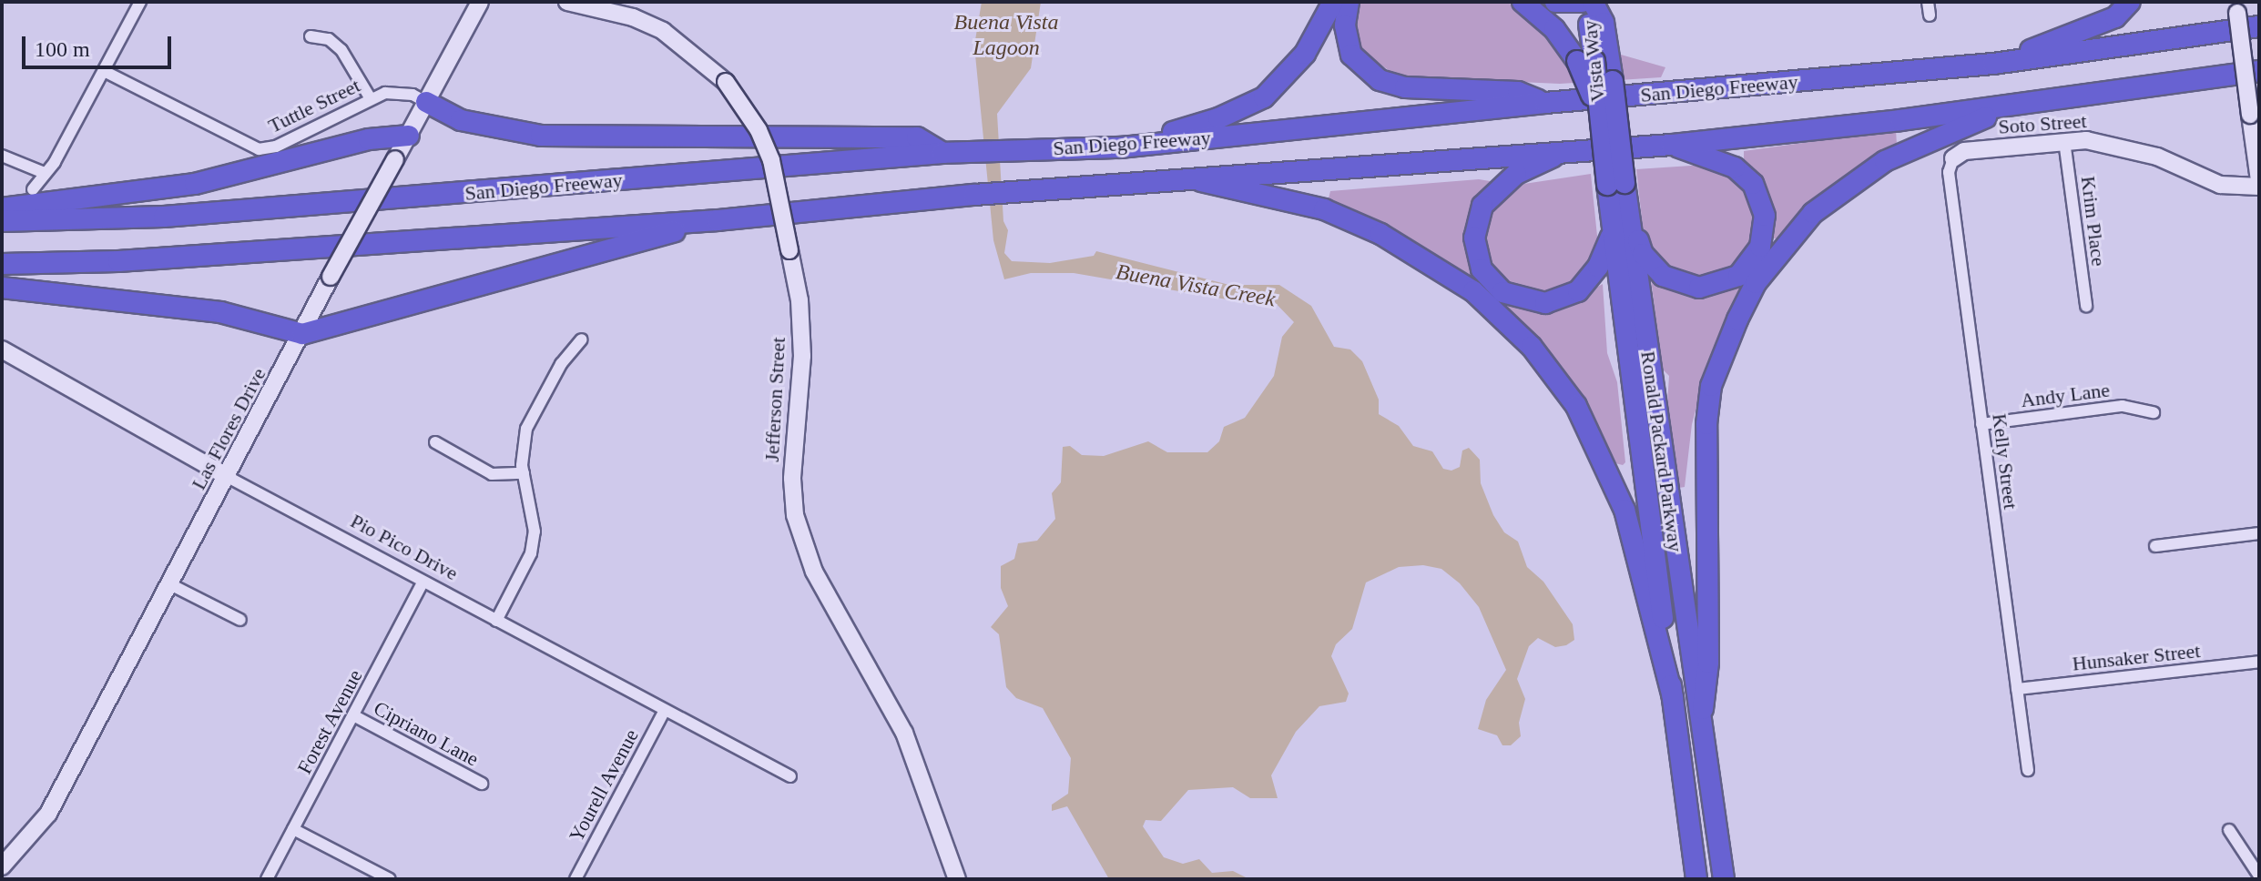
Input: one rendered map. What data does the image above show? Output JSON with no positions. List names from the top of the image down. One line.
{"streets":{"highway":["Vista Way","San Diego Freeway","Ronald Packard Parkway"],"street":["Tuttle Street","Soto Street","Krim Place","Andy Lane","Jefferson Street","Las Flores Drive","Kelly Street","Pio Pico Drive","Hunsaker Street","Forest Avenue","Cipriano Lane","Yourell Avenue"]},"crossings":[["Vista Way","Ronald Packard Parkway"],["Tuttle Street","Las Flores Drive"],["Soto Street","Krim Place"],["Soto Street","Kelly Street"],["Andy Lane","Kelly Street"],["Las Flores Drive","Pio Pico Drive"],["Kelly Street","Hunsaker Street"],["Pio Pico Drive","Forest Avenue"],["Pio Pico Drive","Yourell Avenue"],["Forest Avenue","Cipriano Lane"]],"water":["Buena Vista Lagoon","Buena Vista Creek"],"scale_bar":"100 m"}
